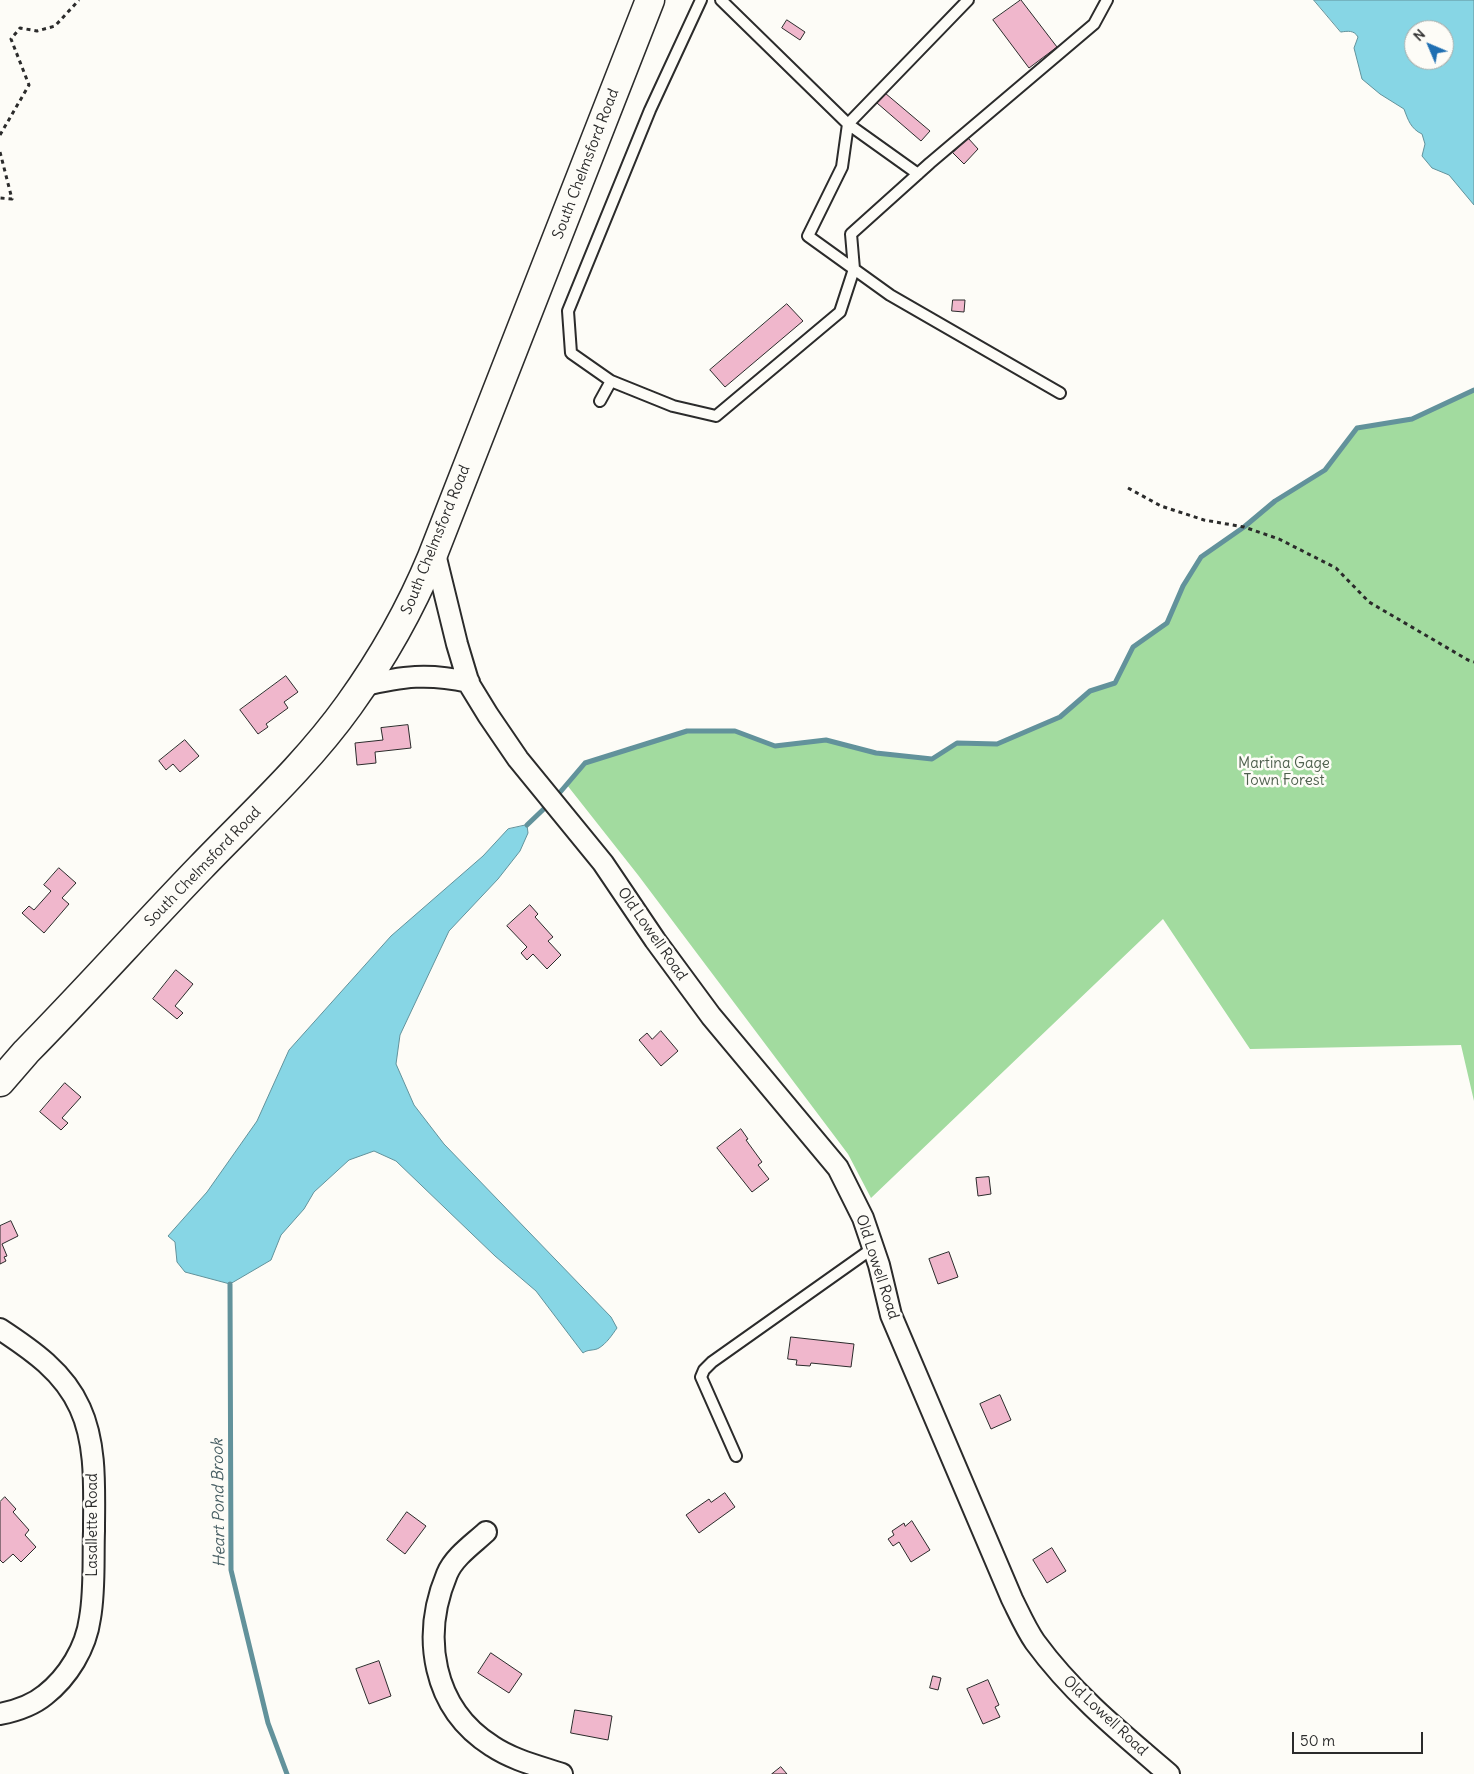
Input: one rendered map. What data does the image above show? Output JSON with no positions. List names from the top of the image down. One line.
{"streets":{"main road":["South Chelmsford Road"],"street":["Old Lowell Road","Lasallette Road"]},"crossings":[["South Chelmsford Road","Old Lowell Road"]],"water":["Heart Pond Brook"],"parks":["Martina Gage Town Forest"],"scale_bar":"50 m","north":"top left"}
